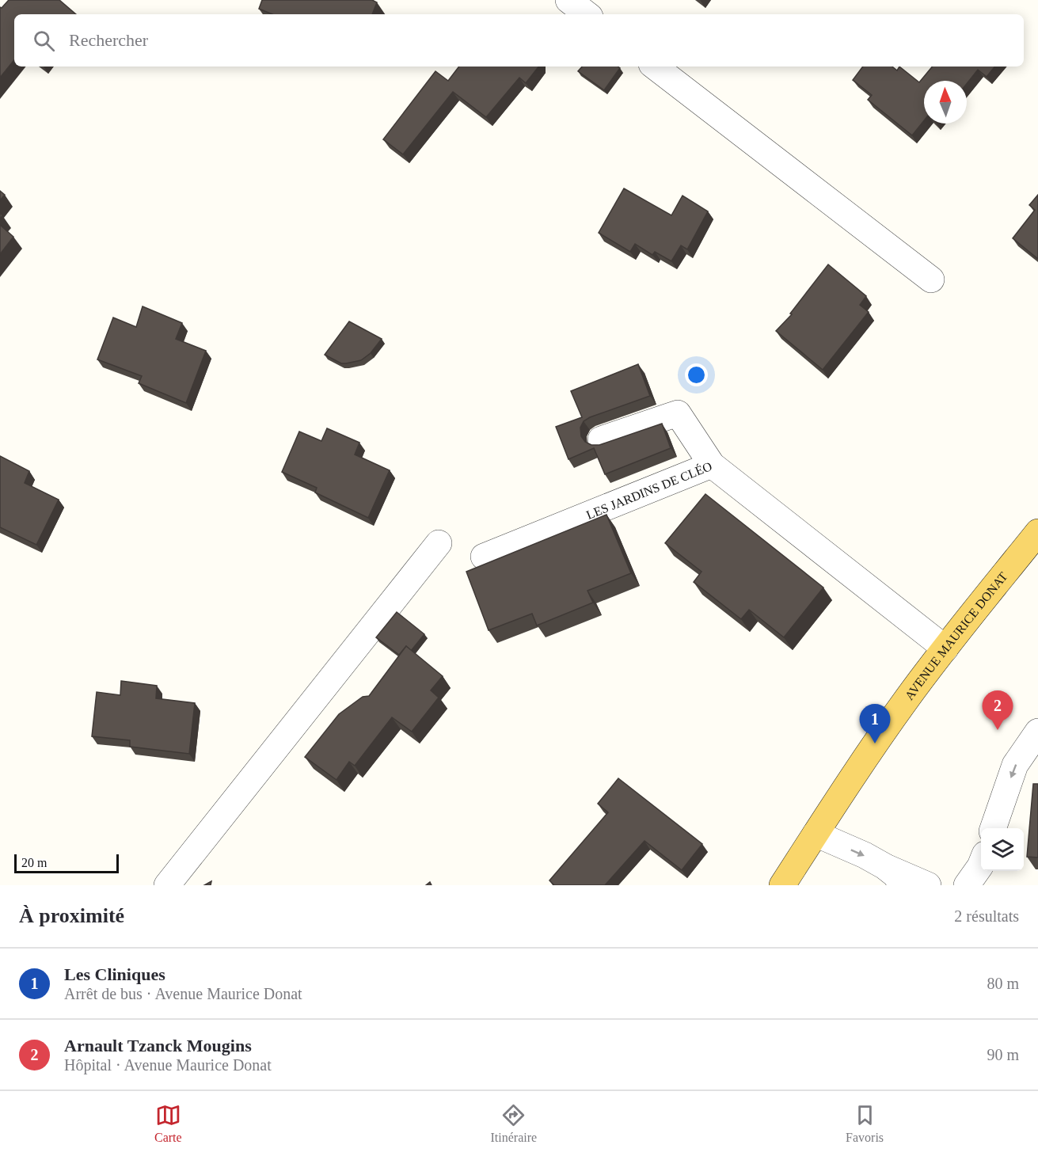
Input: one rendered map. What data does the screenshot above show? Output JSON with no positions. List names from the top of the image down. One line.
{"streets":{"main road":["AVENUE MAURICE DONAT"],"street":["LES JARDINS DE CLÉO"]},"crossings":[["LES JARDINS DE CLÉO","AVENUE MAURICE DONAT"]],"scale_bar":"20 m","north":"top","page":{"search":"Rechercher","pins":["2","1"],"scale":"20 m","heading":["À proximité","2 résultats"],"list":[{"mark":"1","name":"Les Cliniques","note":"Arrêt de bus · Avenue Maurice Donat","value":"80 m"},{"mark":"2","name":"Arnault Tzanck Mougins","note":"Hôpital · Avenue Maurice Donat","value":"90 m"}],"nav":["Carte","Itinéraire","Favoris"]}}
